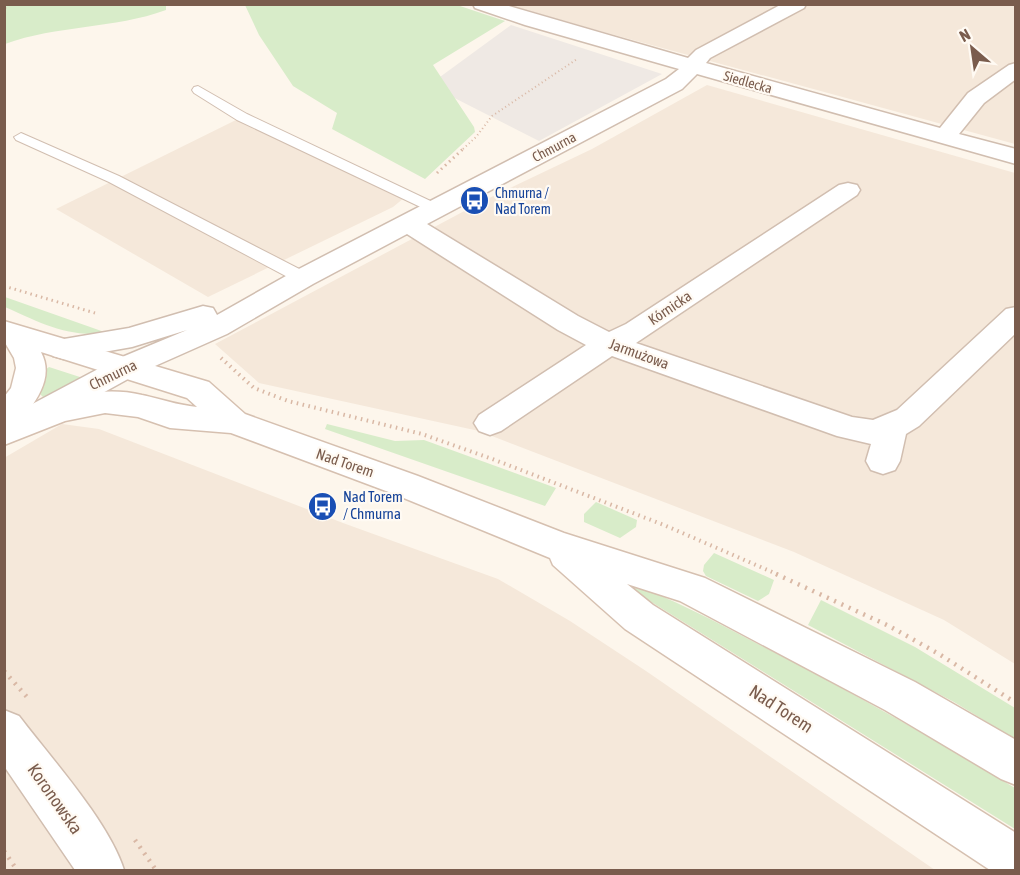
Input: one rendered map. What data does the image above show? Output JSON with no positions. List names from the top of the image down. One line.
{"streets":{"street":["Siedlecka","Chmurna","Kórnicka","Jarmużowa","Nad Torem","Koronowska"]},"crossings":[["Siedlecka","Chmurna"],["Chmurna","Jarmużowa"],["Chmurna","Nad Torem"],["Kórnicka","Jarmużowa"]],"places":{"bus stop":["Chmurna / Nad Torem","Nad Torem / Chmurna"]},"north":"top left"}
